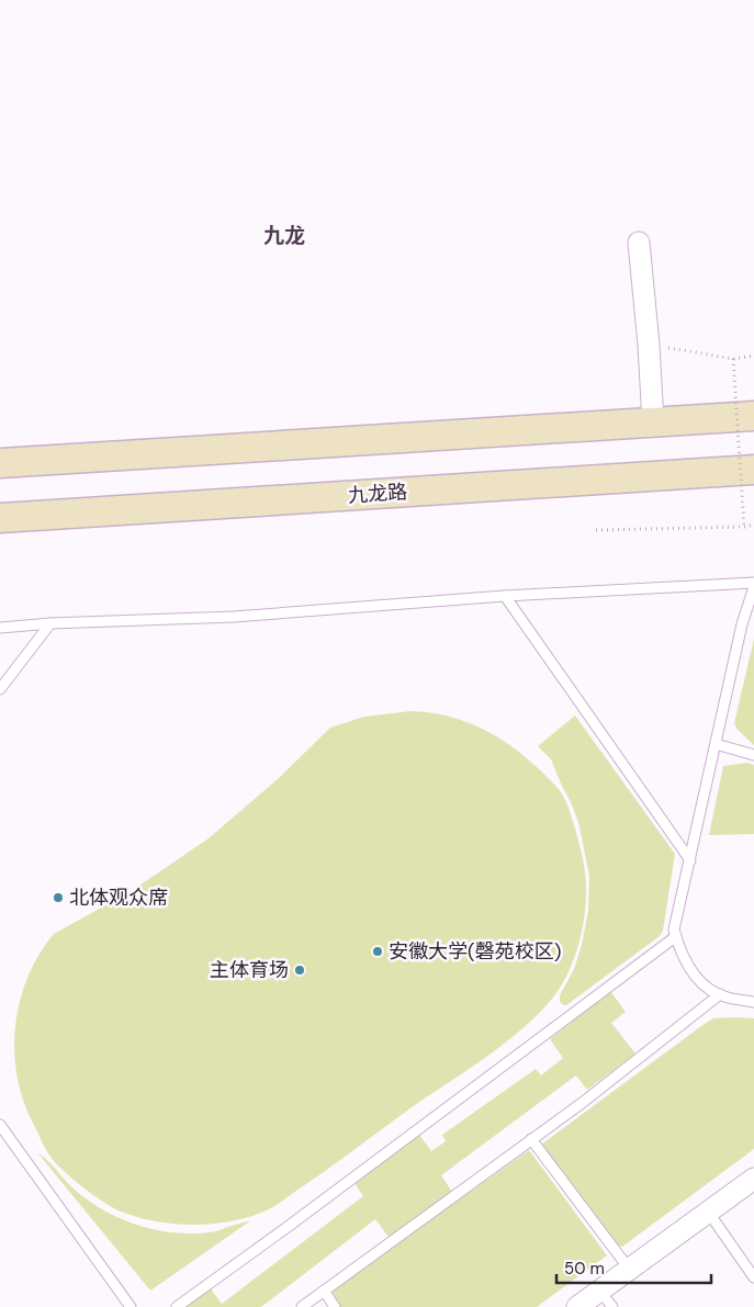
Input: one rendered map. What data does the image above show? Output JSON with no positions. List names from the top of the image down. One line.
{"streets":{"main road":["九龙路"]},"districts":["九龙"],"places":["北体观众席","安徽大学(磬苑校区)","主体育场"],"scale_bar":"50 m"}
